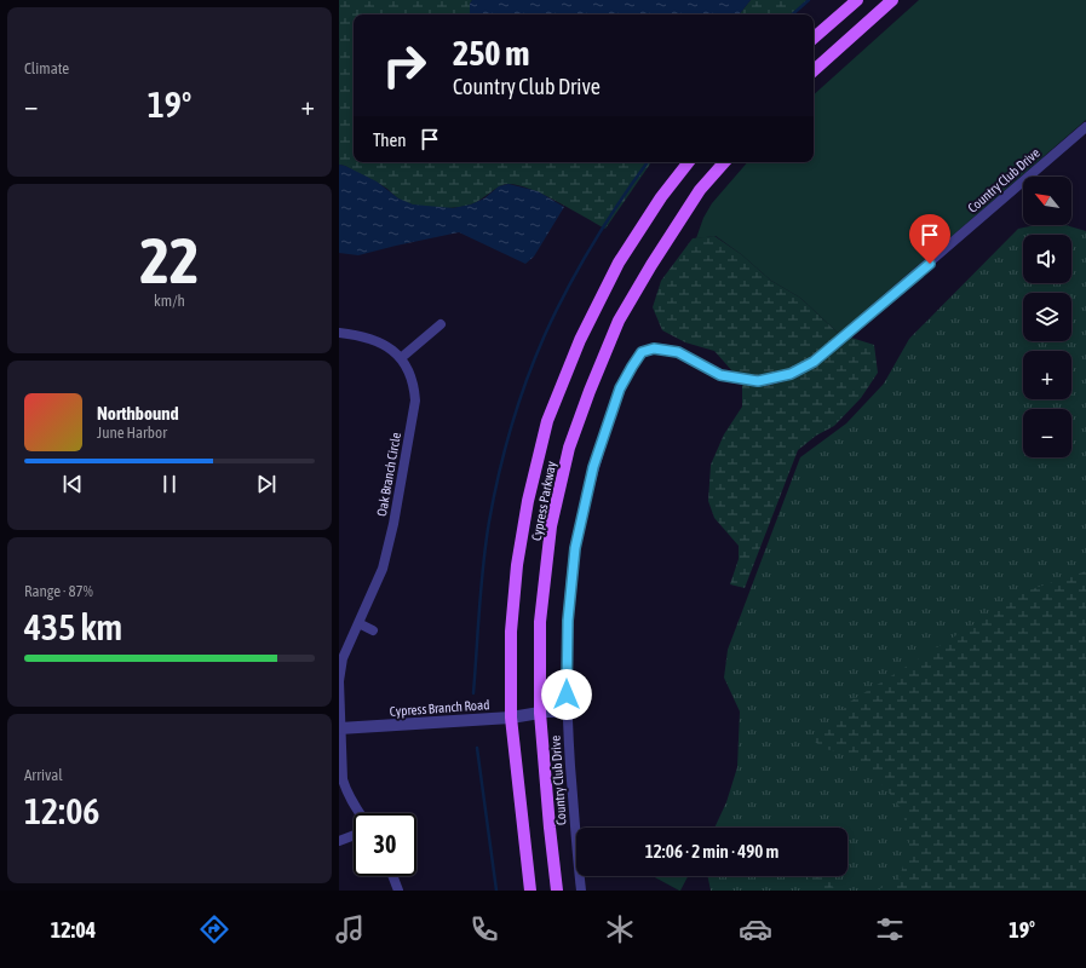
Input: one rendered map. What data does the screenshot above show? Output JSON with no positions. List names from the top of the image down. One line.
{"streets":{"main road":["Cypress Parkway"],"street":["Country Club Drive","Oak Branch Circle","Cypress Branch Road"]},"crossings":[["Oak Branch Circle","Cypress Branch Road"],["Cypress Parkway","Cypress Branch Road"]],"north":"top left","page":{"tile":["Climate",["22","km/h"],["Range · 87%","435 km"],["Arrival","12:06"]],"turn":["250 m","Country Club Drive"],"heat":["−","19°","+"],"then":"Then","map_buttons":["+","−"],"song":["Northbound","June Harbor"],"limit":"30","trip":"12:06 · 2 min · 490 m","tabs":["12:04","19°"]}}
